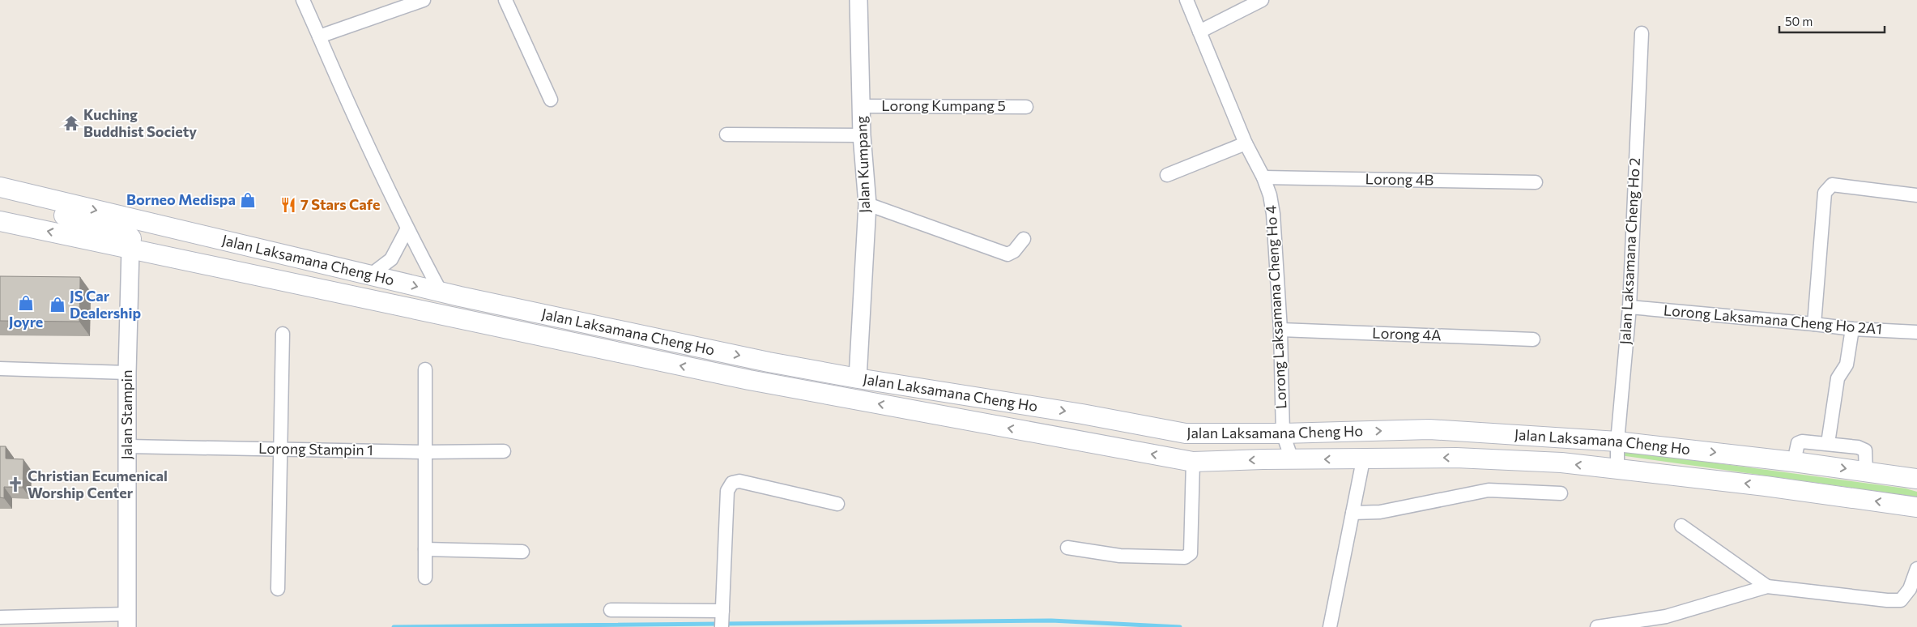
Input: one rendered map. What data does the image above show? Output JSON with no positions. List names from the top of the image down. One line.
{"streets":{"main road":["Jalan Laksamana Cheng Ho"],"street":["Lorong Kumpang 5","Jalan Kumpang","Lorong 4B","Jalan Laksamana Cheng Ho 2","Lorong Laksamana Cheng Ho 4","Lorong Laksamana Cheng Ho 2A1","Lorong 4A","Jalan Stampin","Lorong Stampin 1"]},"crossings":[["Lorong Kumpang 5","Jalan Kumpang"],["Jalan Kumpang","Jalan Laksamana Cheng Ho"],["Lorong 4B","Lorong Laksamana Cheng Ho 4"],["Jalan Laksamana Cheng Ho 2","Jalan Laksamana Cheng Ho"],["Jalan Laksamana Cheng Ho 2","Lorong Laksamana Cheng Ho 2A1"],["Jalan Laksamana Cheng Ho","Lorong Laksamana Cheng Ho 4"],["Jalan Laksamana Cheng Ho","Jalan Stampin"],["Lorong Laksamana Cheng Ho 4","Lorong 4A"],["Jalan Stampin","Lorong Stampin 1"]],"places":{"temple":["Kuching Buddhist Society"],"shop":["Borneo Medispa","Joyre","JS Car Dealership"],"restaurant":["7 Stars Cafe"],"church":["Christian Ecumenical Worship Center"]},"scale_bar":"50 m"}
